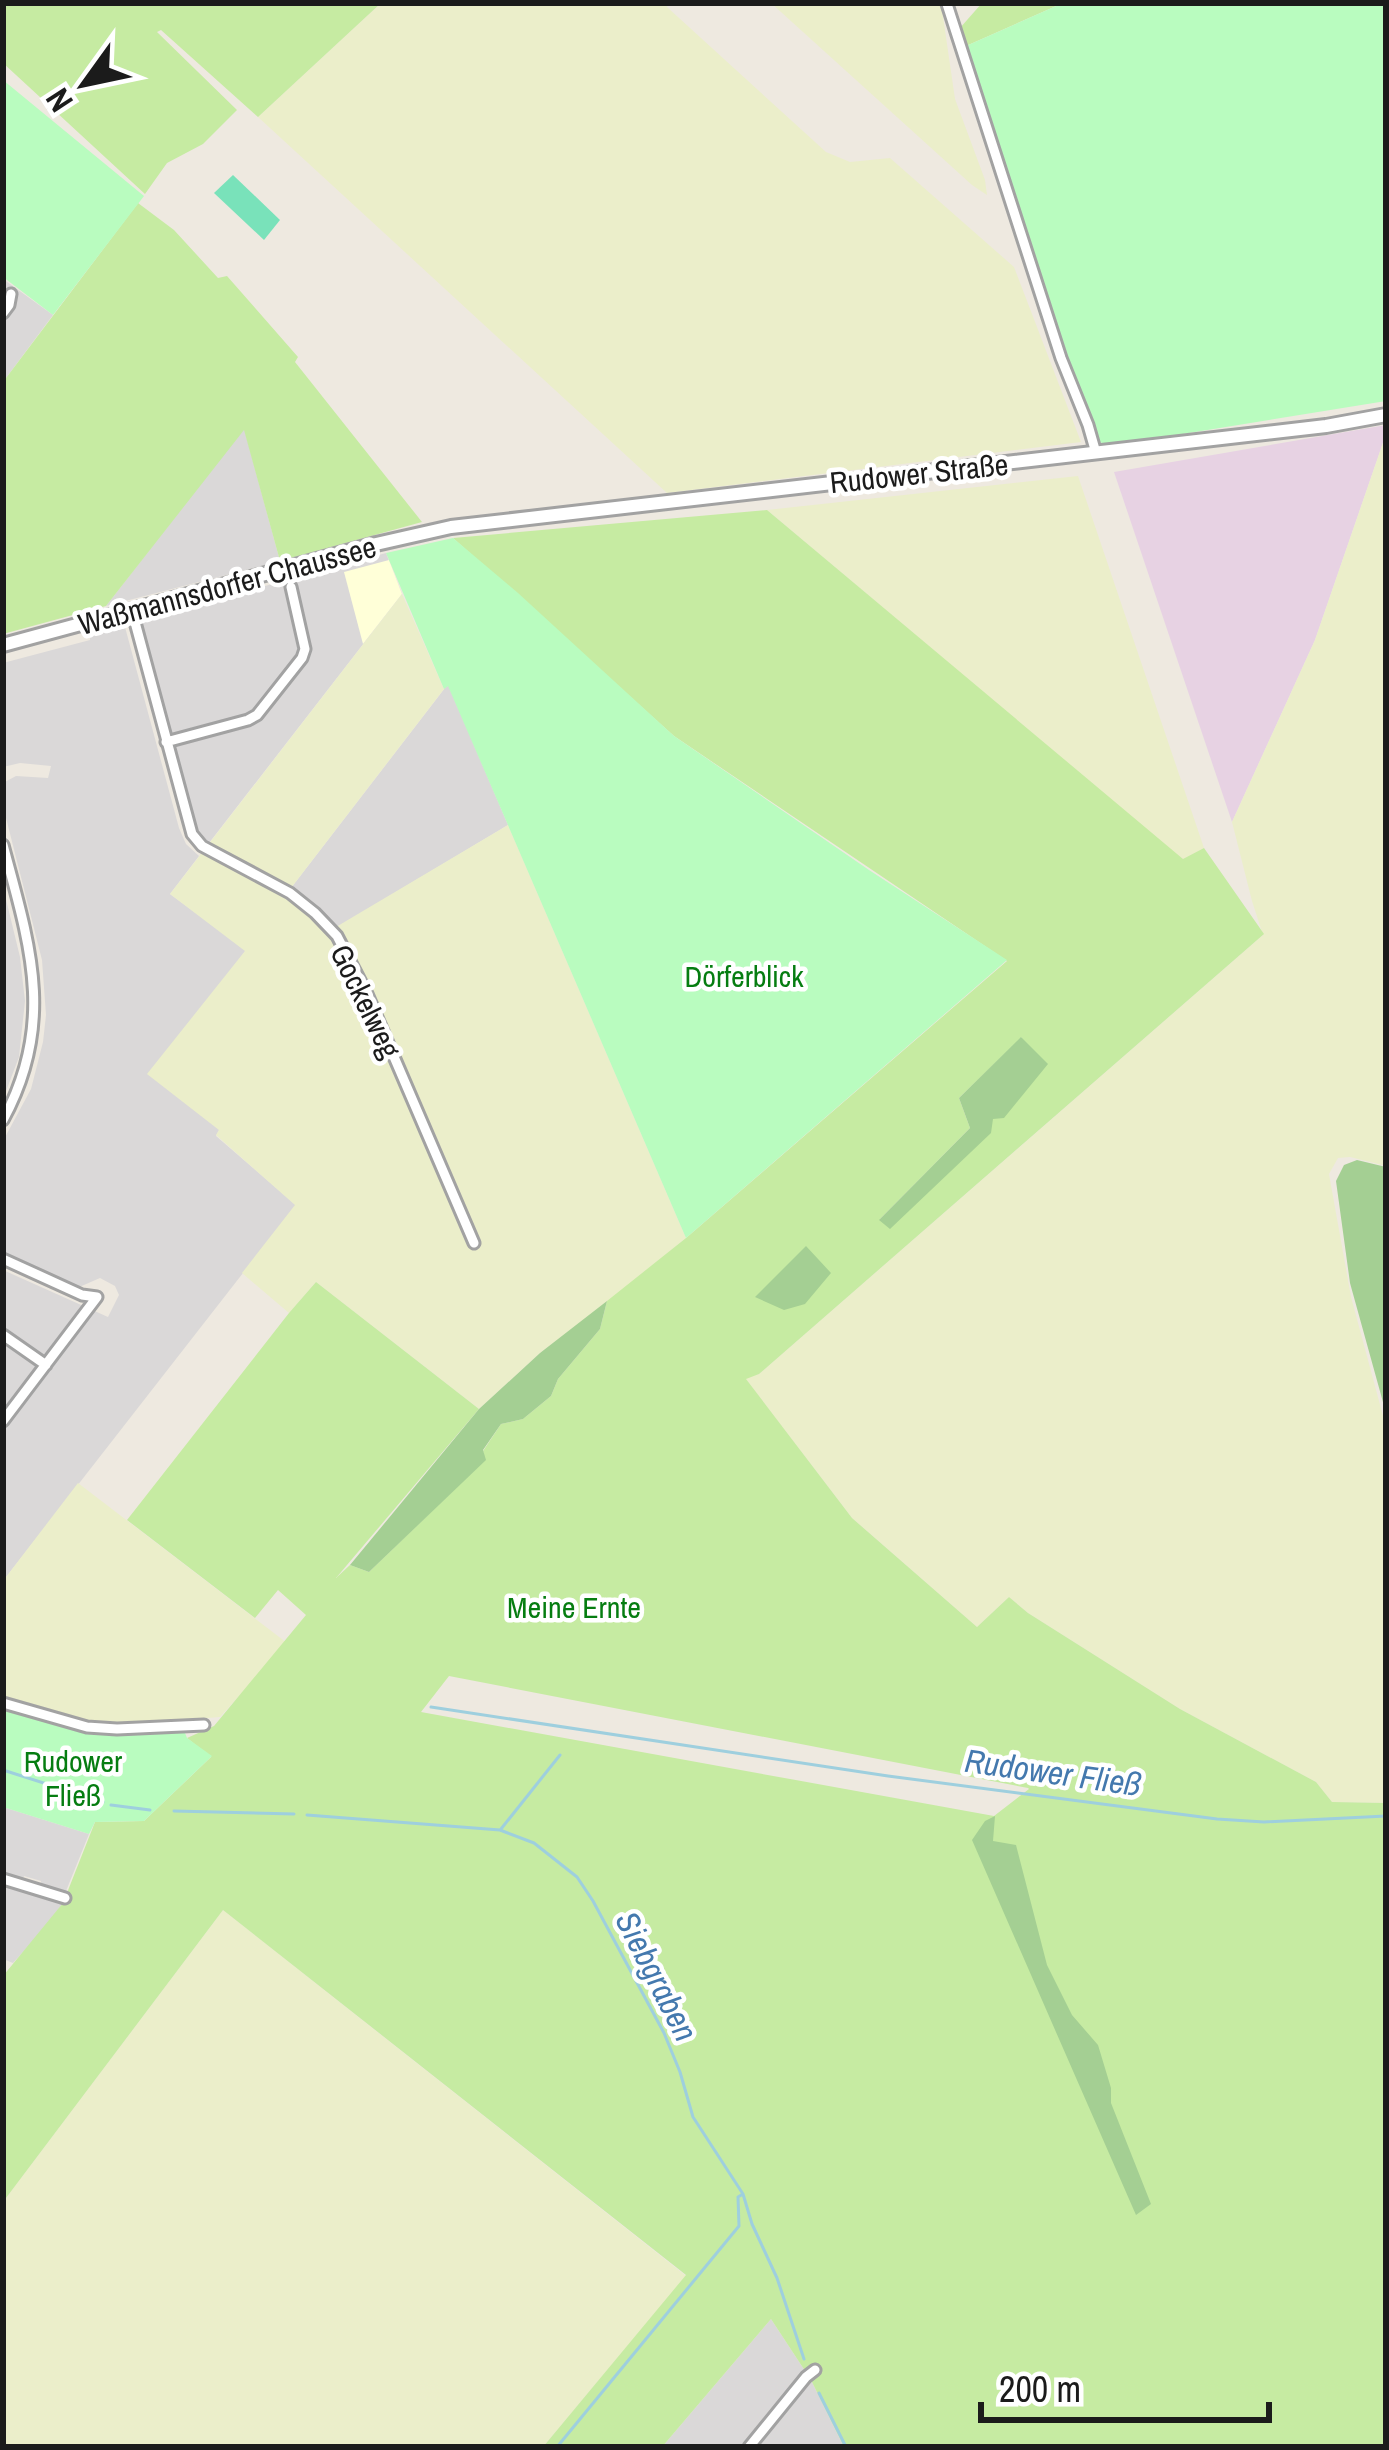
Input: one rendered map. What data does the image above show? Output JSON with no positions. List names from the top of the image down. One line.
{"streets":{"street":["Rudower Straße","Waßmannsdorfer Chaussee","Gockelweg"]},"crossings":[["Rudower Straße","Waßmannsdorfer Chaussee"],["Waßmannsdorfer Chaussee","Gockelweg"]],"water":["Rudower Fließ","Siebgraben"],"parks":["Dörferblick","Meine Ernte","Rudower Fließ"],"scale_bar":"200 m","north":"bottom left"}
